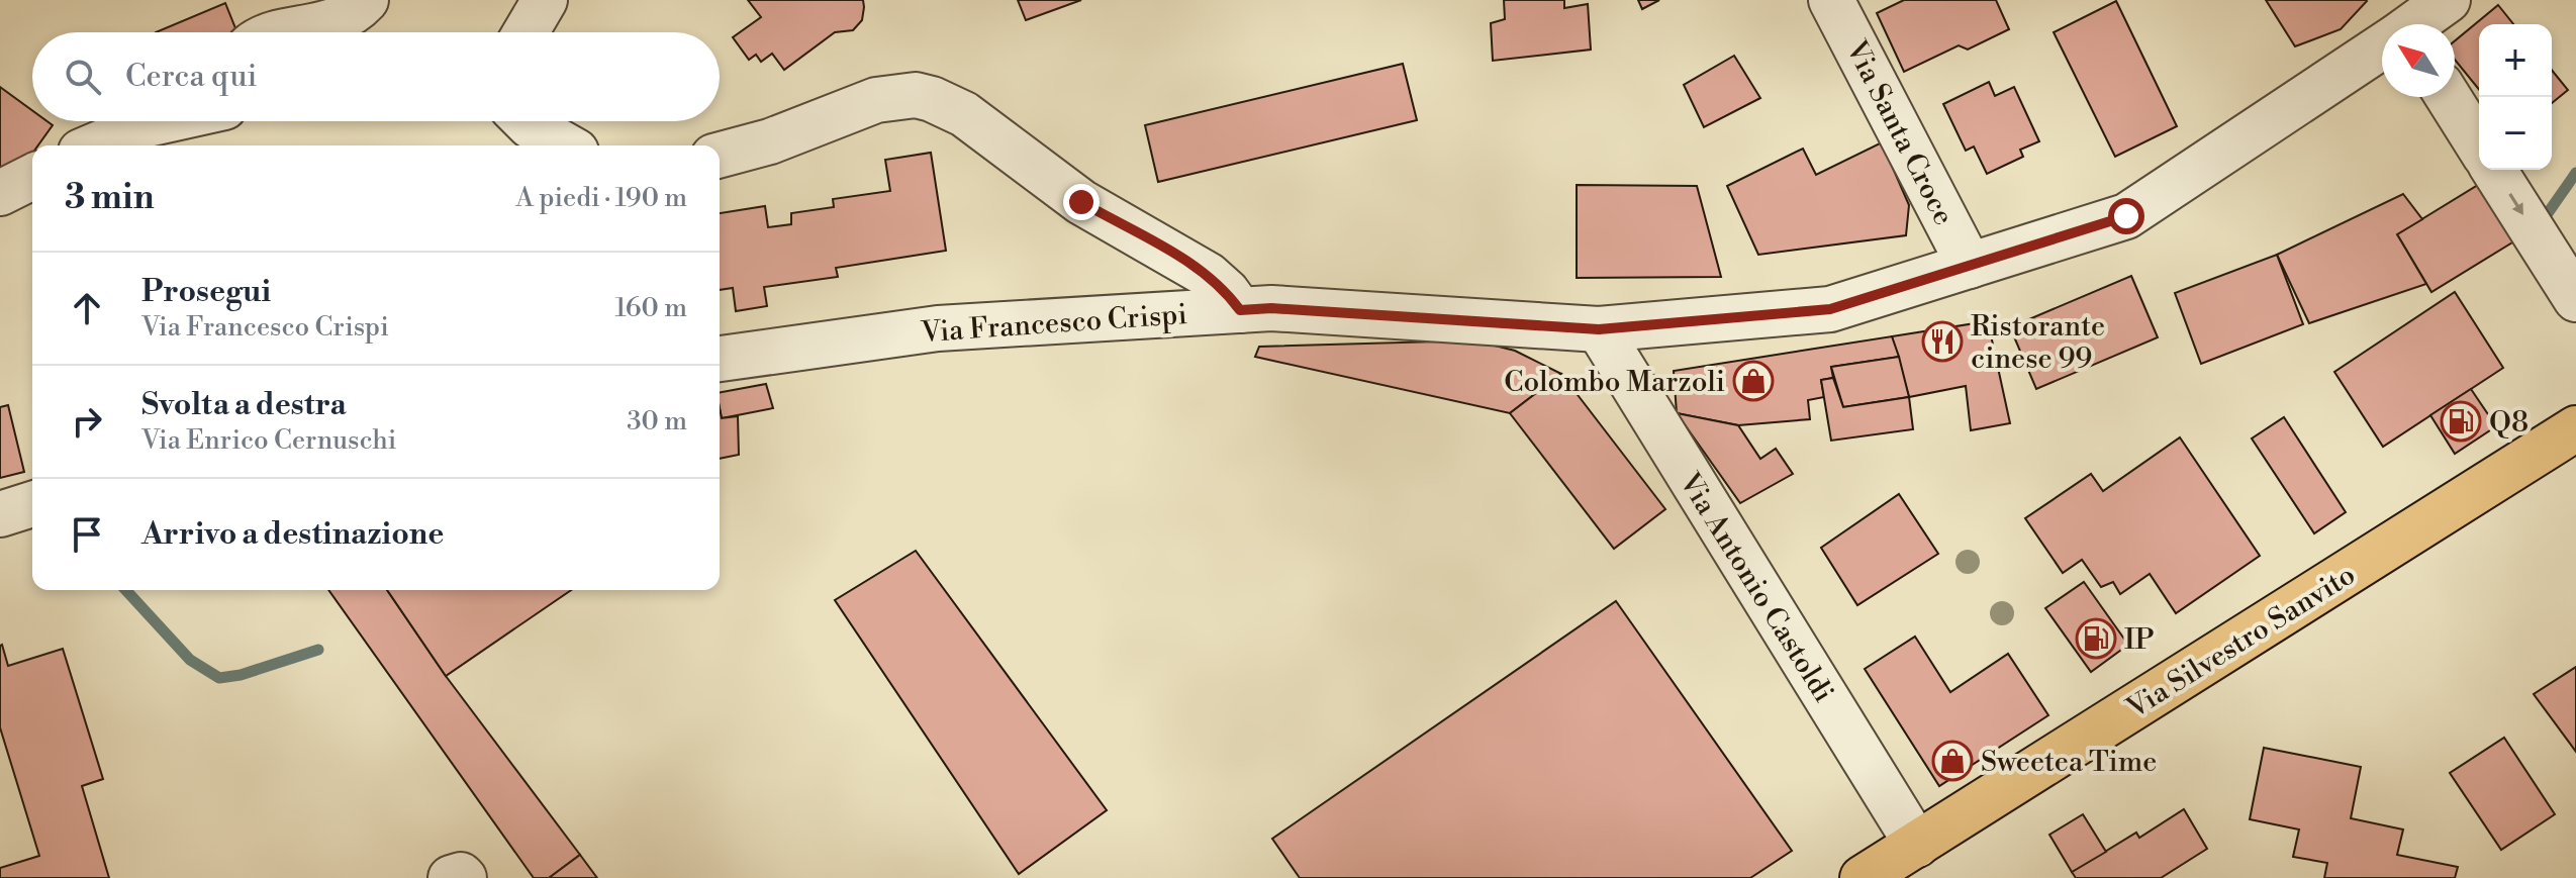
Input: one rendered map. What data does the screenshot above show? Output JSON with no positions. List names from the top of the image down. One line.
{"streets":{"main road":["Via Silvestro Sanvito"],"street":["Via Santa Croce","Via Francesco Crispi","Via Antonio Castoldi"]},"crossings":[["Via Santa Croce","Via Francesco Crispi"],["Via Francesco Crispi","Via Antonio Castoldi"],["Via Antonio Castoldi","Via Silvestro Sanvito"]],"places":{"restaurant":["Ristorante cinese 99"],"shop":["Colombo Marzoli","Sweetea Time"],"fuel station":["Q8","IP"]},"north":"top left","page":{"map_buttons":["+","−"],"search":"Cerca qui","heading":["3 min","A piedi · 190 m"],"list":[["Prosegui","Via Francesco Crispi","160 m"],["Svolta a destra","Via Enrico Cernuschi","30 m"],"Arrivo a destinazione"]}}
